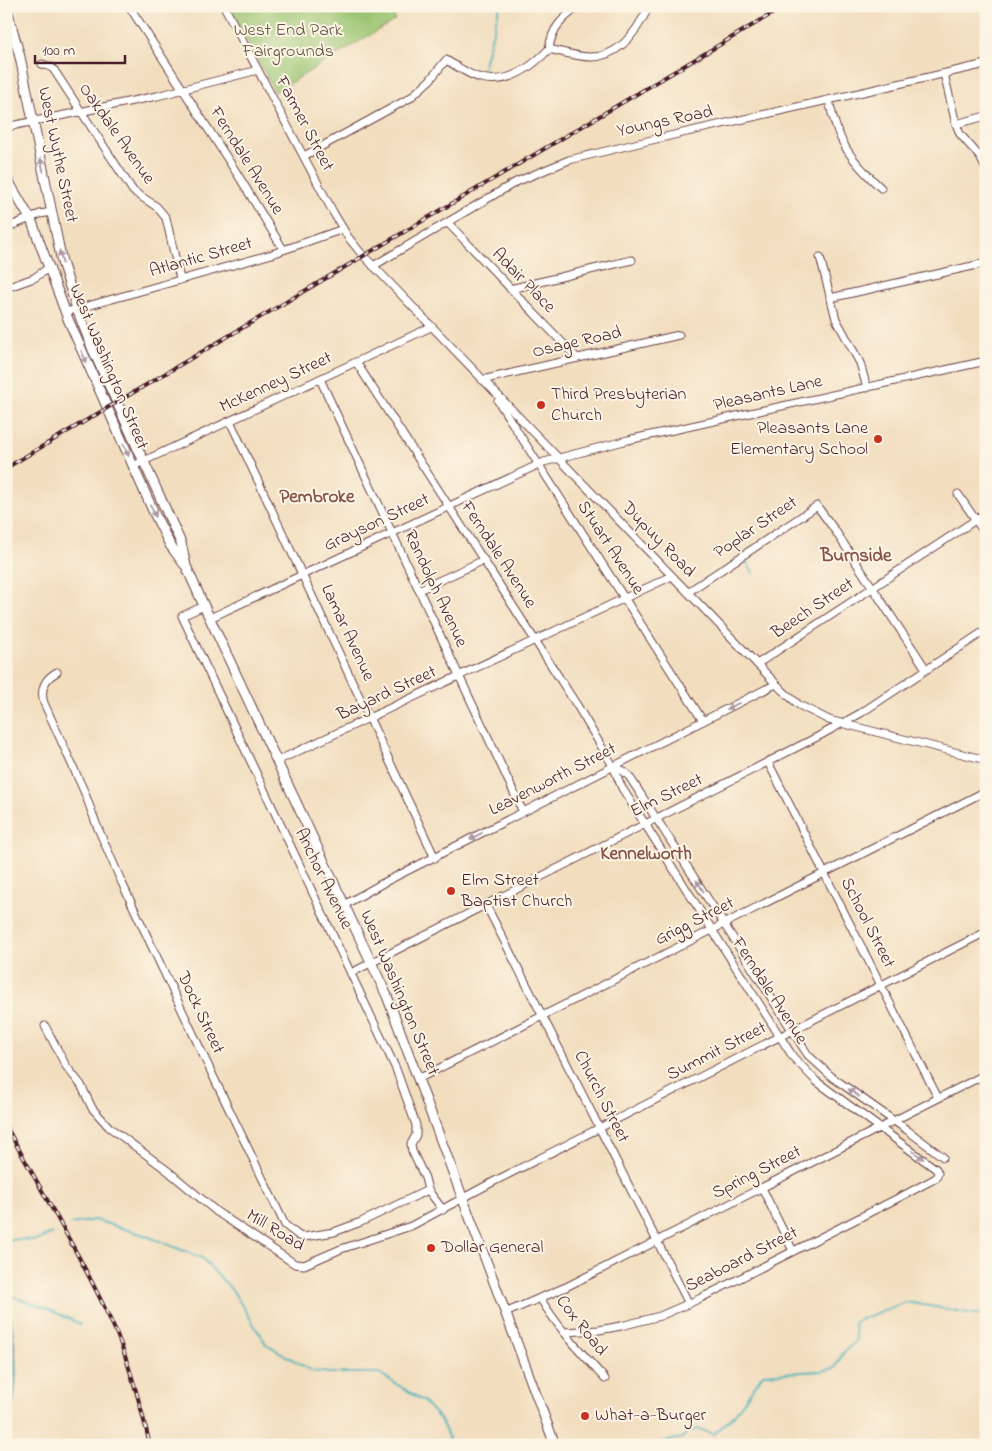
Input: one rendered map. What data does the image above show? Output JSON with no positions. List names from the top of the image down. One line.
{"streets":{"main road":["West Wythe Street","West Washington Street"],"street":["Youngs Road","Farmer Street","Oakdale Avenue","Ferndale Avenue","Atlantic Street","Adair Place","Osage Road","McKenney Street","Pleasants Lane","Grayson Street","Poplar Street","Dupuy Road","Stuart Avenue","Randolph Avenue","Beech Street","Lamar Avenue","Bayard Street","Leavenworth Street","Elm Street","Anchor Avenue","Grigg Street","School Street","Dock Street","Summit Street","Church Street","Spring Street","Mill Road","Seaboard Street","Cox Road"]},"crossings":[["Youngs Road","Adair Place"],["Youngs Road","Dupuy Road"],["Farmer Street","Atlantic Street"],["Farmer Street","Dupuy Road"],["Oakdale Avenue","Atlantic Street"],["West Wythe Street","Atlantic Street"],["West Wythe Street","West Washington Street"],["Ferndale Avenue","Atlantic Street"],["Ferndale Avenue","McKenney Street"],["Ferndale Avenue","Grayson Street"],["Ferndale Avenue","Bayard Street"],["Ferndale Avenue","Leavenworth Street"],["Ferndale Avenue","Elm Street"],["Ferndale Avenue","Grigg Street"],["Ferndale Avenue","Summit Street"],["Ferndale Avenue","Spring Street"],["Ferndale Avenue","Seaboard Street"],["Atlantic Street","West Washington Street"],["Adair Place","Osage Road"],["Osage Road","Dupuy Road"],["West Washington Street","McKenney Street"],["West Washington Street","Grayson Street"],["West Washington Street","Bayard Street"],["West Washington Street","Leavenworth Street"],["West Washington Street","Elm Street"],["West Washington Street","Anchor Avenue"],["West Washington Street","Grigg Street"],["West Washington Street","Summit Street"],["West Washington Street","Mill Road"],["West Washington Street","Cox Road"],["McKenney Street","Dupuy Road"],["McKenney Street","Randolph Avenue"],["McKenney Street","Lamar Avenue"],["Pleasants Lane","Grayson Street"],["Pleasants Lane","Dupuy Road"],["Grayson Street","Dupuy Road"],["Grayson Street","Stuart Avenue"],["Grayson Street","Randolph Avenue"],["Grayson Street","Lamar Avenue"],["Poplar Street","Dupuy Road"],["Poplar Street","Beech Street"],["Dupuy Road","Stuart Avenue"],["Dupuy Road","Beech Street"],["Dupuy Road","Bayard Street"],["Dupuy Road","Leavenworth Street"],["Dupuy Road","Elm Street"],["Stuart Avenue","Bayard Street"],["Stuart Avenue","Leavenworth Street"],["Randolph Avenue","Bayard Street"],["Randolph Avenue","Leavenworth Street"],["Lamar Avenue","Bayard Street"],["Lamar Avenue","Leavenworth Street"],["Elm Street","Anchor Avenue"],["Elm Street","School Street"],["Elm Street","Church Street"],["Anchor Avenue","Dock Street"],["Anchor Avenue","Mill Road"],["Grigg Street","School Street"],["Grigg Street","Church Street"],["School Street","Summit Street"],["School Street","Spring Street"],["Summit Street","Church Street"],["Summit Street","Mill Road"],["Church Street","Spring Street"],["Church Street","Seaboard Street"],["Spring Street","Cox Road"],["Seaboard Street","Cox Road"]],"one_way":["West Wythe Street","Leavenworth Street"],"districts":["Pembroke","Burnside","Kennelworth"],"parks":["West End Park Fairgrounds"],"places":["Third Presbyterian Church","Pleasants Lane Elementary School","Elm Street Baptist Church","Dollar General","What-a-Burger"],"scale_bar":"100 m"}
